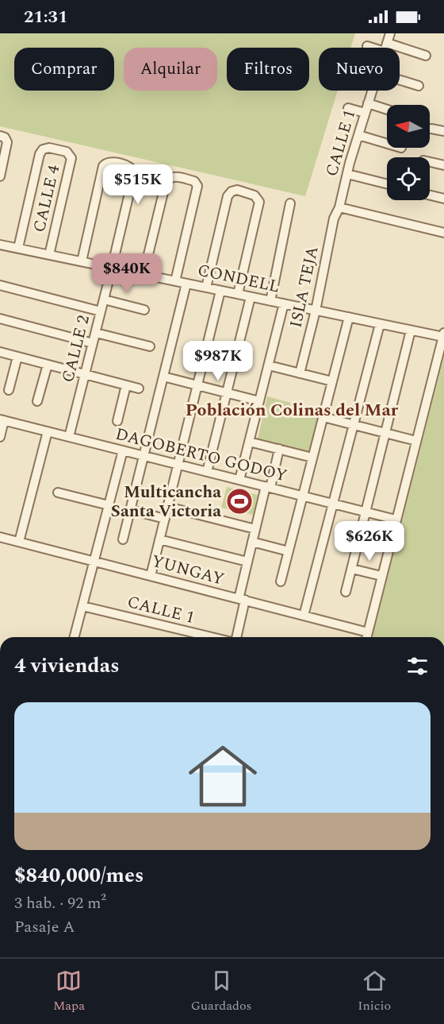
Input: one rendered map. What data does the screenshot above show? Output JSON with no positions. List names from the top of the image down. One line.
{"streets":{"street":["CALLE 1","CALLE 4","CONDELL","ISLA TEJA","CALLE 2","DAGOBERTO GODOY","YUNGAY"]},"crossings":[["CALLE 1","CONDELL"],["CALLE 1","ISLA TEJA"],["CALLE 1","DAGOBERTO GODOY"],["CALLE 1","YUNGAY"],["CALLE 4","CONDELL"],["CONDELL","ISLA TEJA"],["CONDELL","CALLE 2"],["CALLE 2","DAGOBERTO GODOY"]],"districts":["Población Colinas del Mar"],"places":{"sports":["Multicancha Santa Victoria"]},"north":"left","page":{"status":"21:31","chip":["Comprar","Alquilar","Filtros","Nuevo"],"price":["$515K","$840K","$987K","$626K"],"heading":"4 viviendas","list":[{"name":"$840,000/mes","note":"3 hab. · 92 m² · Pasaje A"}],"tabs":["Mapa","Guardados","Inicio"]}}
